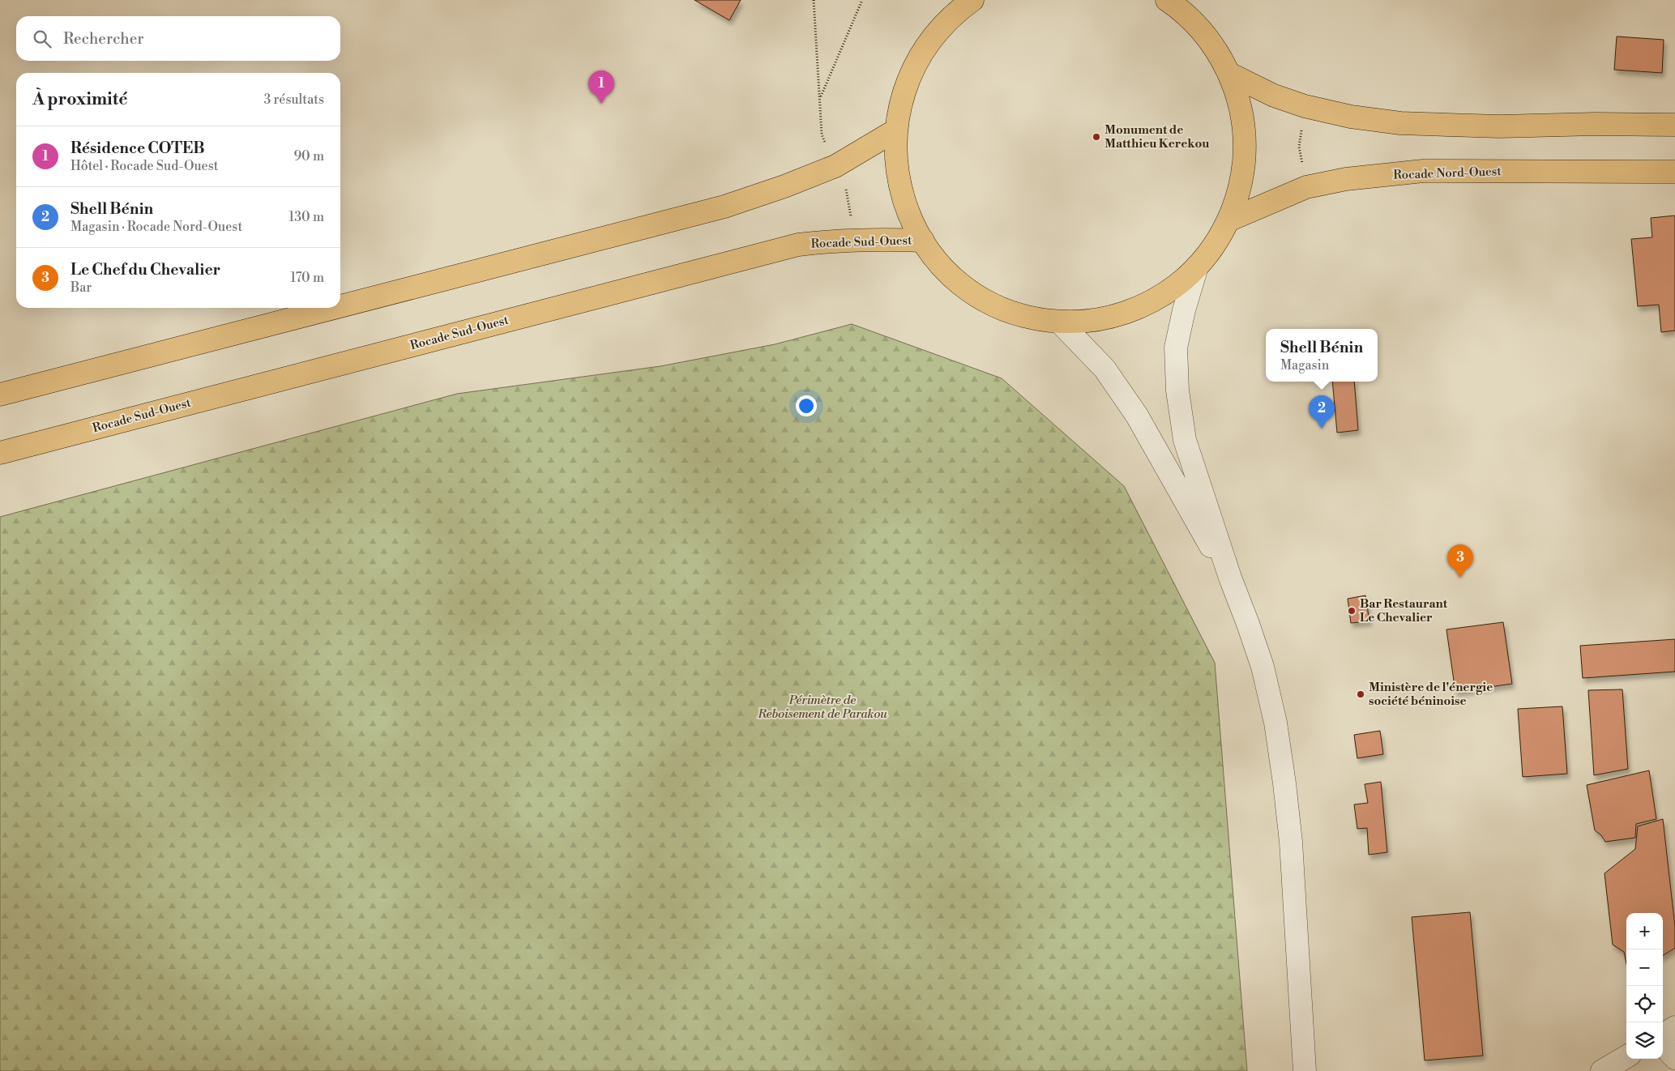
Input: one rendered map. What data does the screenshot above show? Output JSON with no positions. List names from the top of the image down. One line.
{"streets":{"main road":["Rocade Nord-Ouest","Rocade Sud-Ouest"]},"parks":["Périmètre de Reboisement de Parakou"],"places":["Monument de Matthieu Kerekou","Bar Restaurant Le Chevalier","Ministère de l'énergie société béninoise"],"page":{"search":"Rechercher","pins":["1","2","3"],"heading":["À proximité","3 résultats"],"list":[{"mark":"1","name":"Résidence COTEB","note":"Hôtel · Rocade Sud-Ouest","value":"90 m"},{"mark":"2","name":"Shell Bénin","note":"Magasin · Rocade Nord-Ouest","value":"130 m"},{"mark":"3","name":"Le Chef du Chevalier","note":"Bar","value":"170 m"}],"popup":["Shell Bénin","Magasin"],"map_buttons":["+","−"]}}
